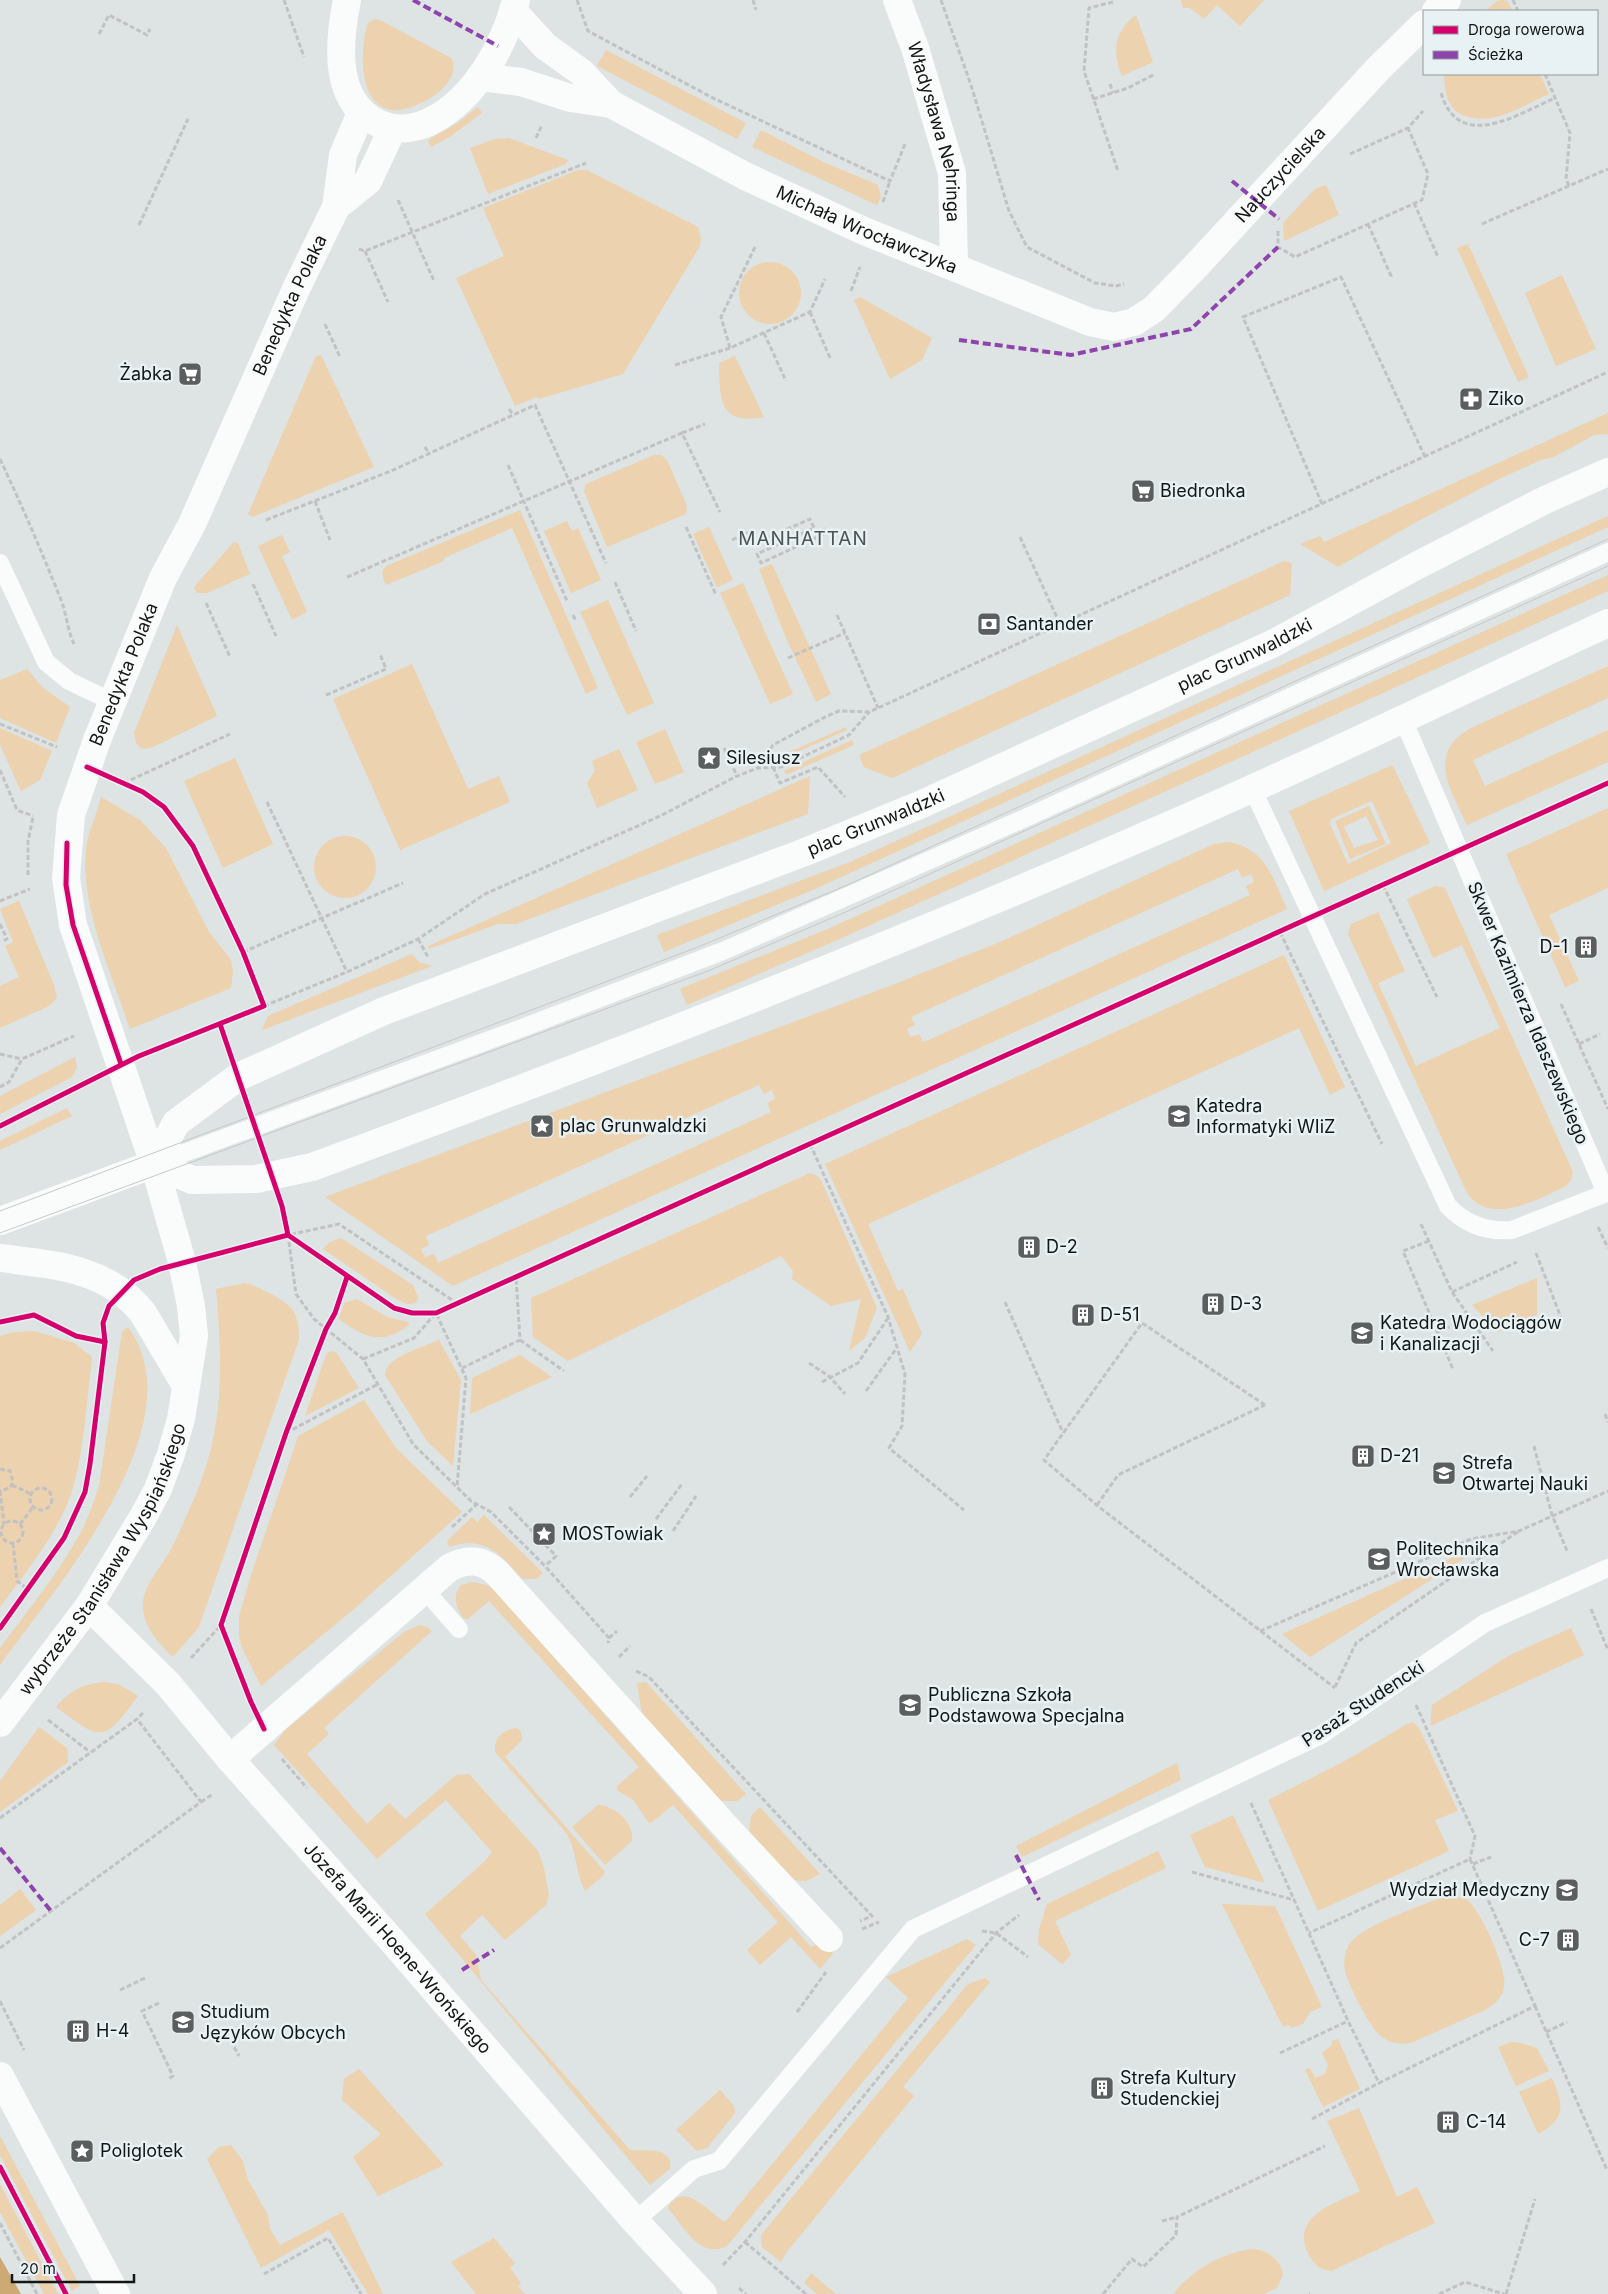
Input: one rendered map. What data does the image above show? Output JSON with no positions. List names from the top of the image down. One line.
{"streets":{"street":["Władysława Nehringa","Nauczycielska","Michała Wrocławczyka","Benedykta Polaka","plac Grunwaldzki","wybrzeże Stanisława Wyspiańskiego","Józefa Marii Hoene-Wrońskiego"],"lane":["Skwer Kazimierza Idaszewskiego","Pasaż Studencki"]},"crossings":[["Władysława Nehringa","Michała Wrocławczyka"],["Nauczycielska","Michała Wrocławczyka"],["Benedykta Polaka","plac Grunwaldzki"],["Benedykta Polaka","wybrzeże Stanisława Wyspiańskiego"],["plac Grunwaldzki","wybrzeże Stanisława Wyspiańskiego"],["wybrzeże Stanisława Wyspiańskiego","Józefa Marii Hoene-Wrońskiego"],["Pasaż Studencki","Józefa Marii Hoene-Wrońskiego"]],"districts":["MANHATTAN"],"places":{"supermarket":["Żabka","Biedronka"],"pharmacy":["Ziko"],"bank":["Santander"],"place":["Silesiusz","plac Grunwaldzki","MOSTowiak","Poliglotek"],"building":["D-1","D-2","D-3","D-51","D-21","C-7","H-4","Strefa Kultury Studenckiej","C-14"],"school or university":["Katedra Informatyki WIiZ","Katedra Wodociągów i Kanalizacji","Strefa Otwartej Nauki","Politechnika Wrocławska","Publiczna Szkoła Podstawowa Specjalna","Wydział Medyczny","Studium Języków Obcych"]},"legend":["Droga rowerowa","Ścieżka"],"scale_bar":"20 m"}
